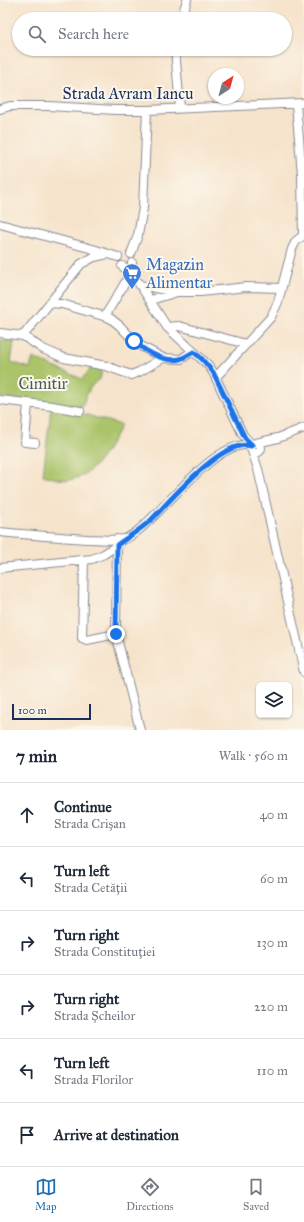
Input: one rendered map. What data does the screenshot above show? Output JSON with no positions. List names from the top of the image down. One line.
{"streets":{"street":["Strada Avram Iancu"]},"parks":["Cimitir"],"places":{"supermarket":["Magazin Alimentar"]},"scale_bar":"100 m","north":"top right","page":{"search":"Search here","scale":"100 m","heading":["7 min","Walk · 560 m"],"list":[["Continue","Strada Crișan","40 m"],["Turn left","Strada Cetății","60 m"],["Turn right","Strada Constituției","130 m"],["Turn right","Strada Șcheilor","220 m"],["Turn left","Strada Florilor","110 m"],"Arrive at destination"],"nav":["Map","Directions","Saved"]}}
